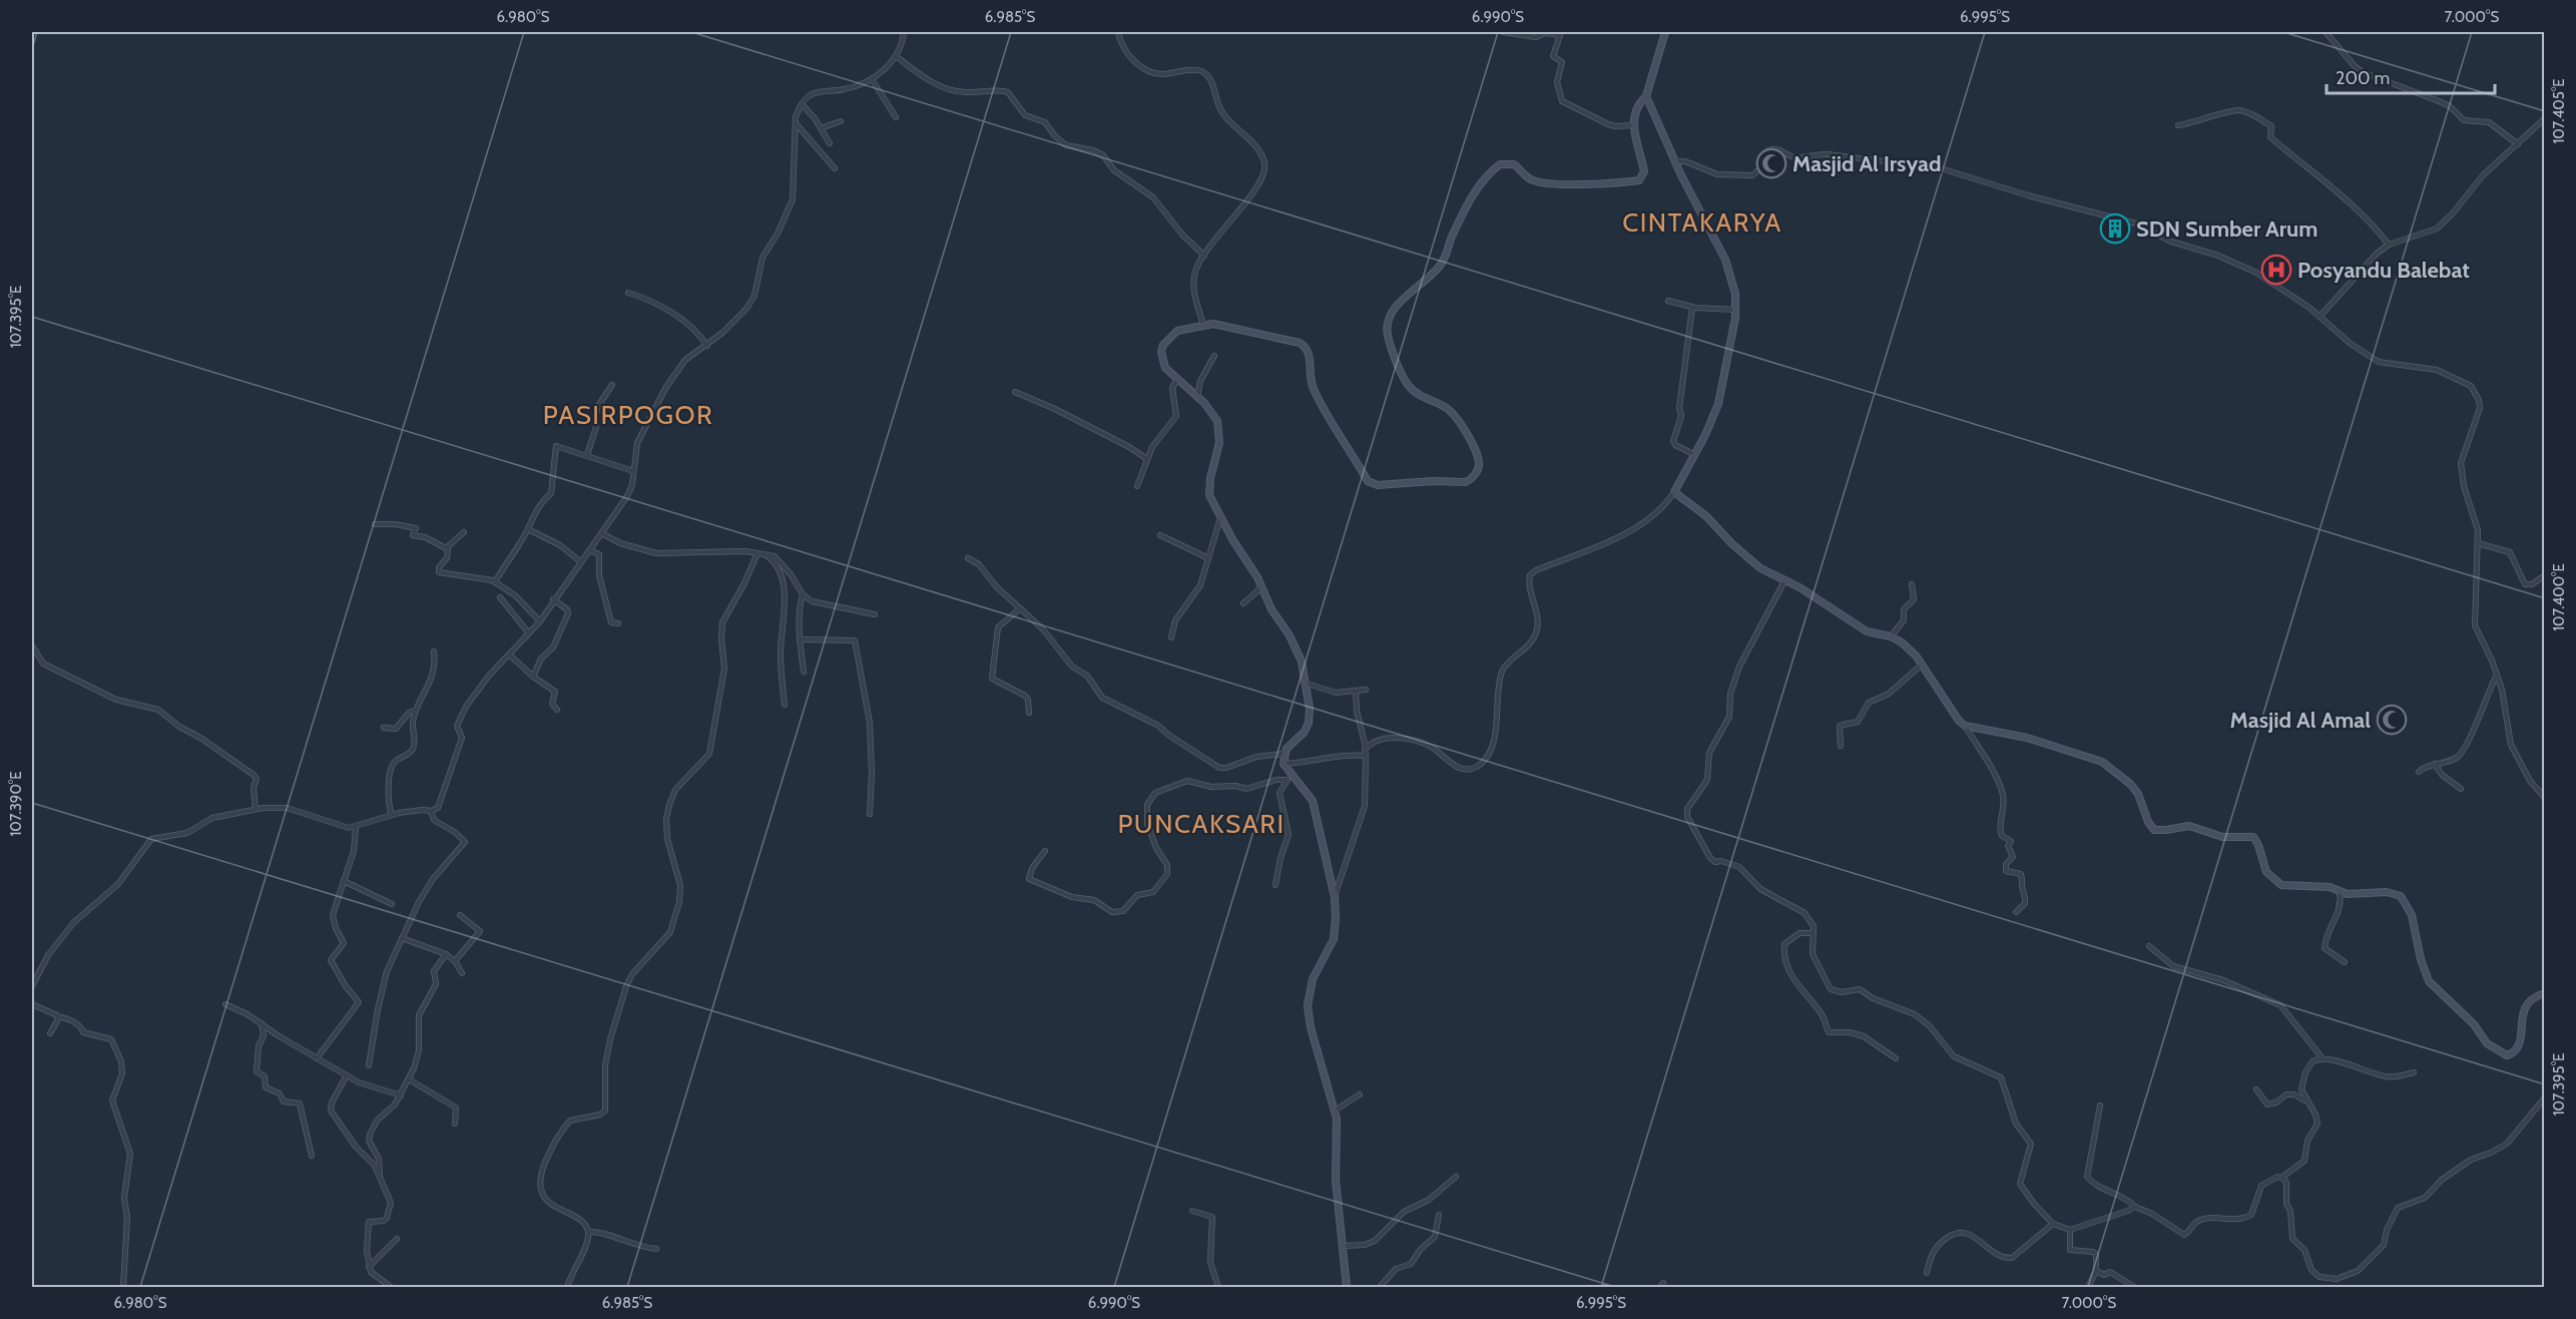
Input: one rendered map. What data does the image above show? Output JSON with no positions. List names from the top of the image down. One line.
{"districts":["CINTAKARYA","PASIRPOGOR","PUNCAKSARI"],"places":{"mosque":["Masjid Al Irsyad","Masjid Al Amal"],"building":["SDN Sumber Arum"],"hospital":["Posyandu Balebat"]},"scale_bar":"200 m","coordinates":["6.980°S","6.985°S","6.990°S","6.995°S","7.000°S","107.405°E","107.395°E","107.400°E","107.390°E"]}
